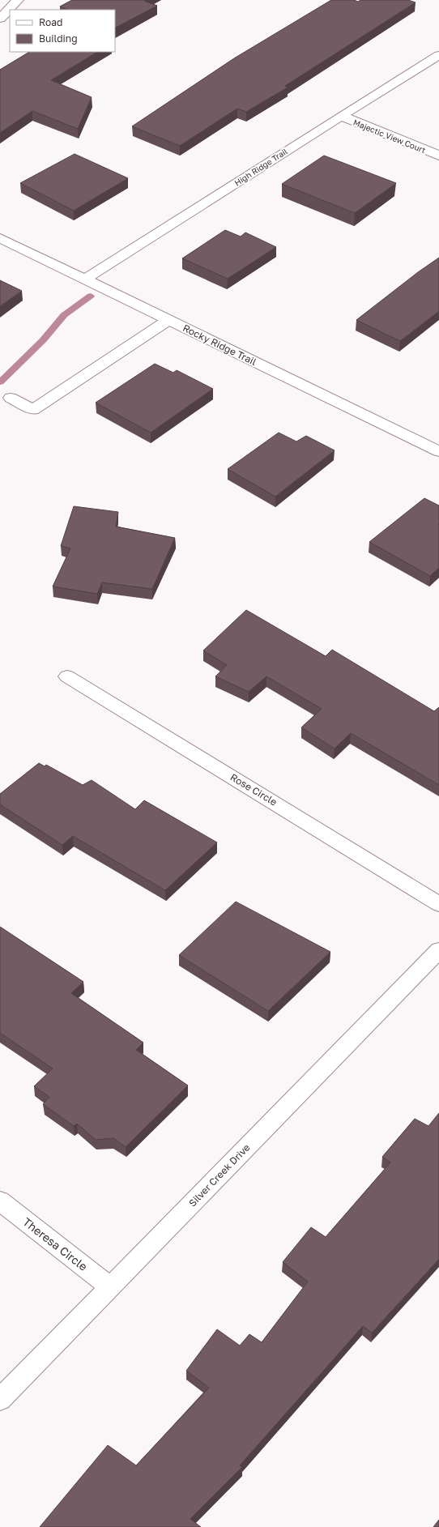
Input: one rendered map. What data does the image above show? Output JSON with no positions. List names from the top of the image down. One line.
{"streets":{"street":["Majectic View Court","High Ridge Trail","Rocky Ridge Trail","Rose Circle","Silver Creek Drive","Theresa Circle"]},"crossings":[["Majectic View Court","High Ridge Trail"],["High Ridge Trail","Rocky Ridge Trail"],["Silver Creek Drive","Theresa Circle"]],"legend":["Road","Building"]}
